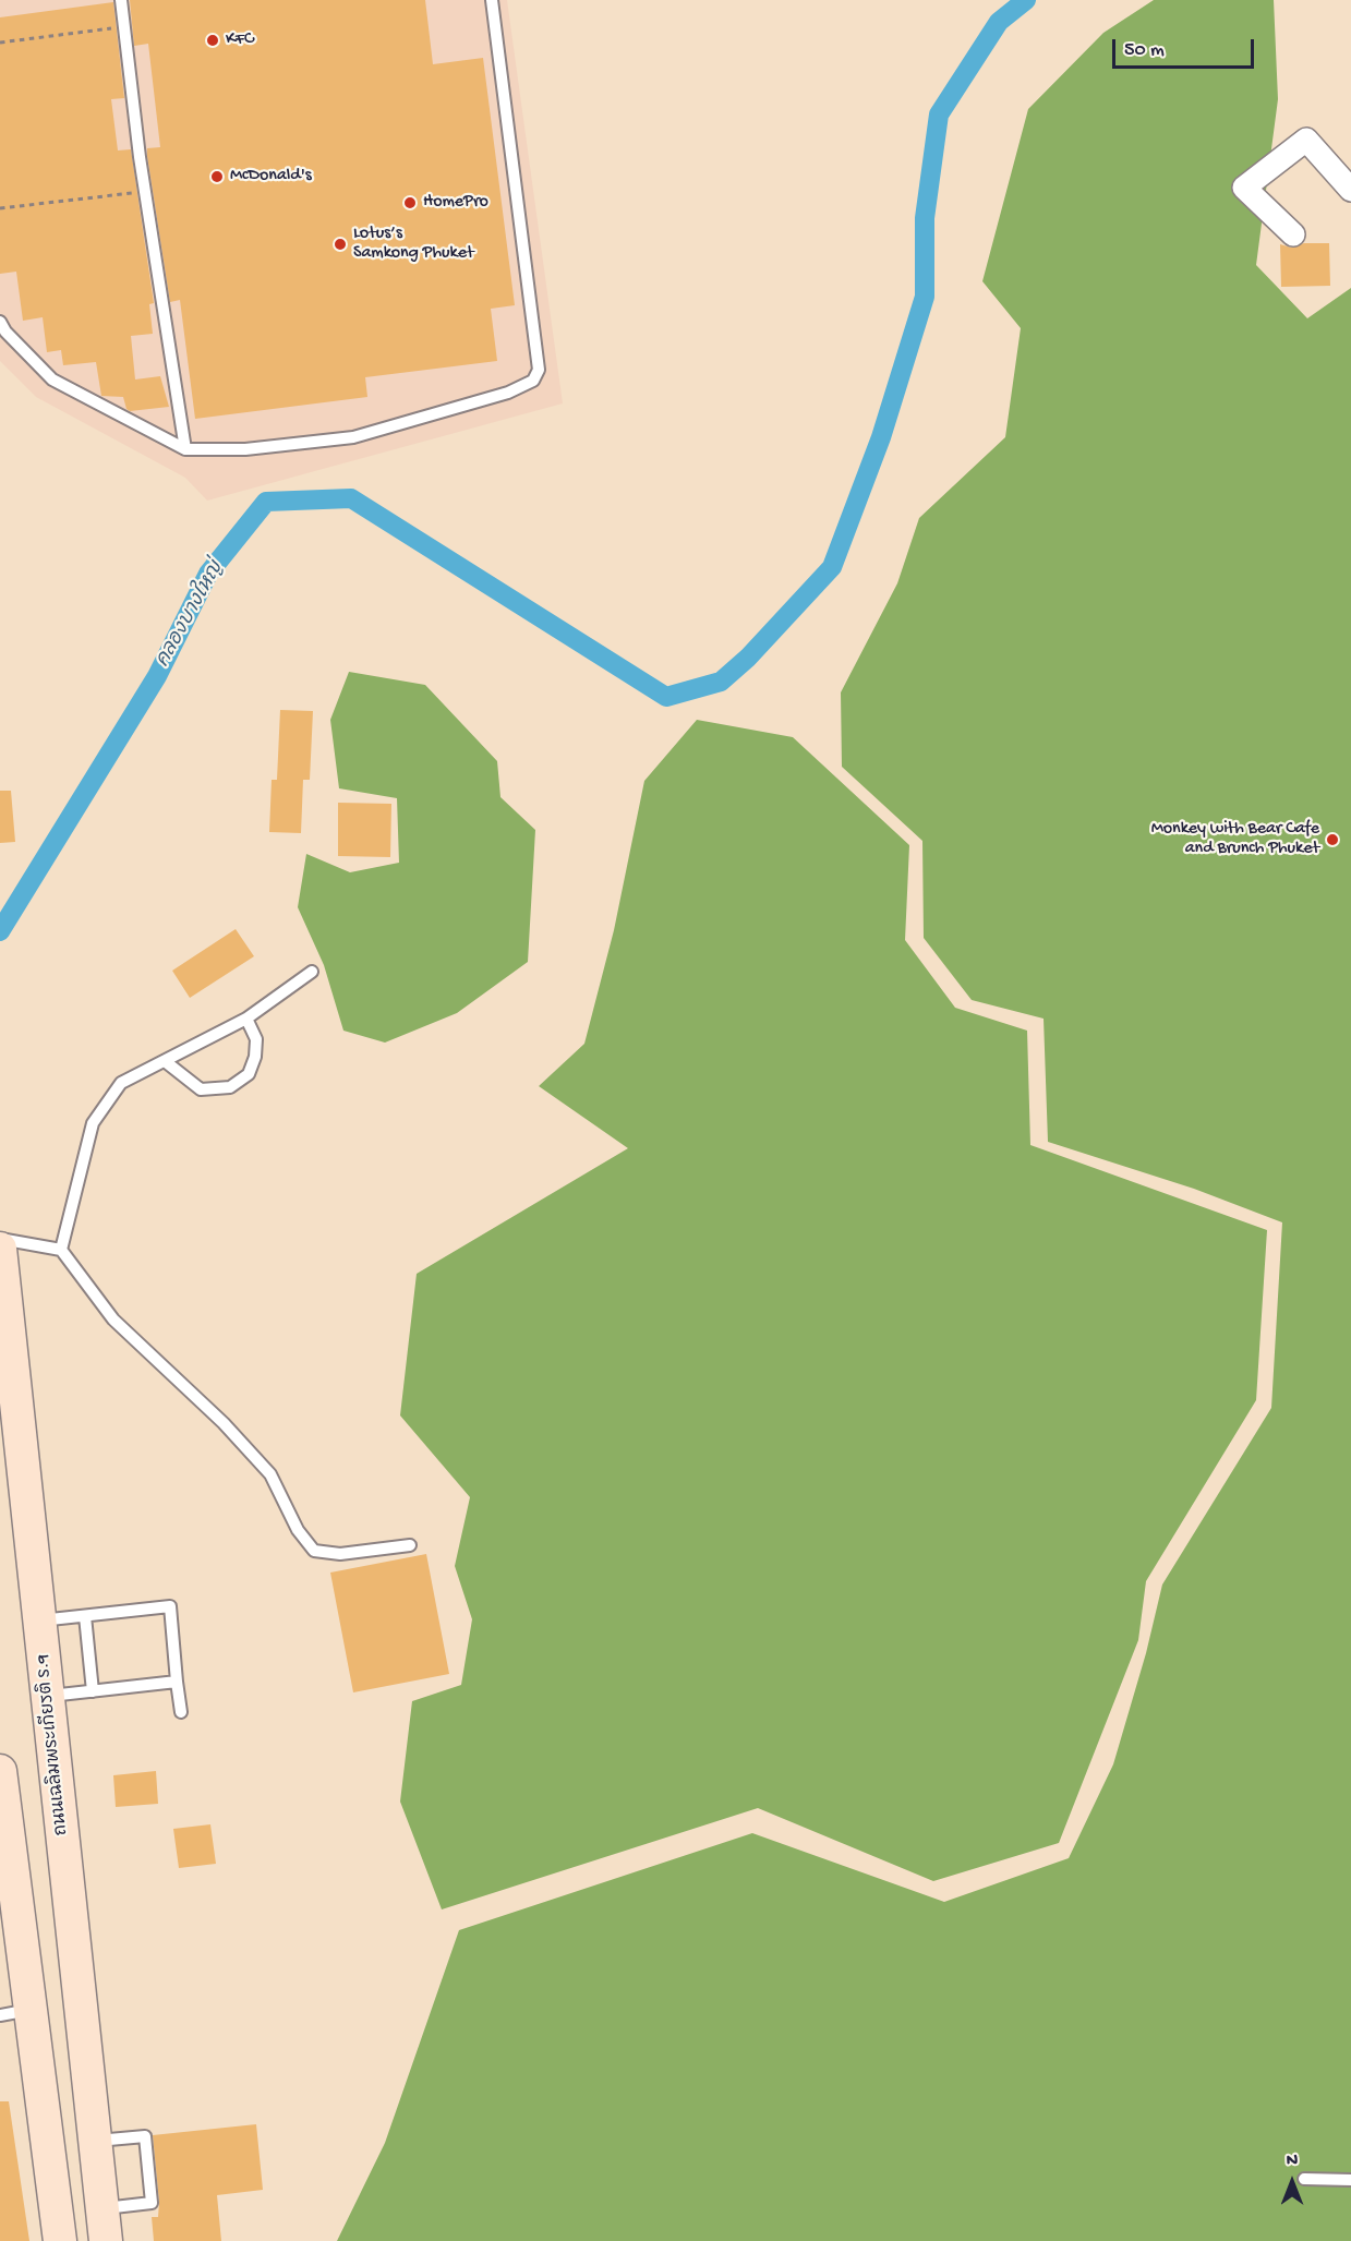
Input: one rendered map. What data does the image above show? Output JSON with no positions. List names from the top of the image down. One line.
{"streets":{"main road":["ถนนเฉลิมพระเกียรติ ร.9"]},"water":["คลองบางใหญ่"],"places":["KFC","McDonald's","HomePro","Lotus’s Samkong Phuket","Monkey with Bear Cafe and Brunch Phuket"],"scale_bar":"50 m","north":"top"}
